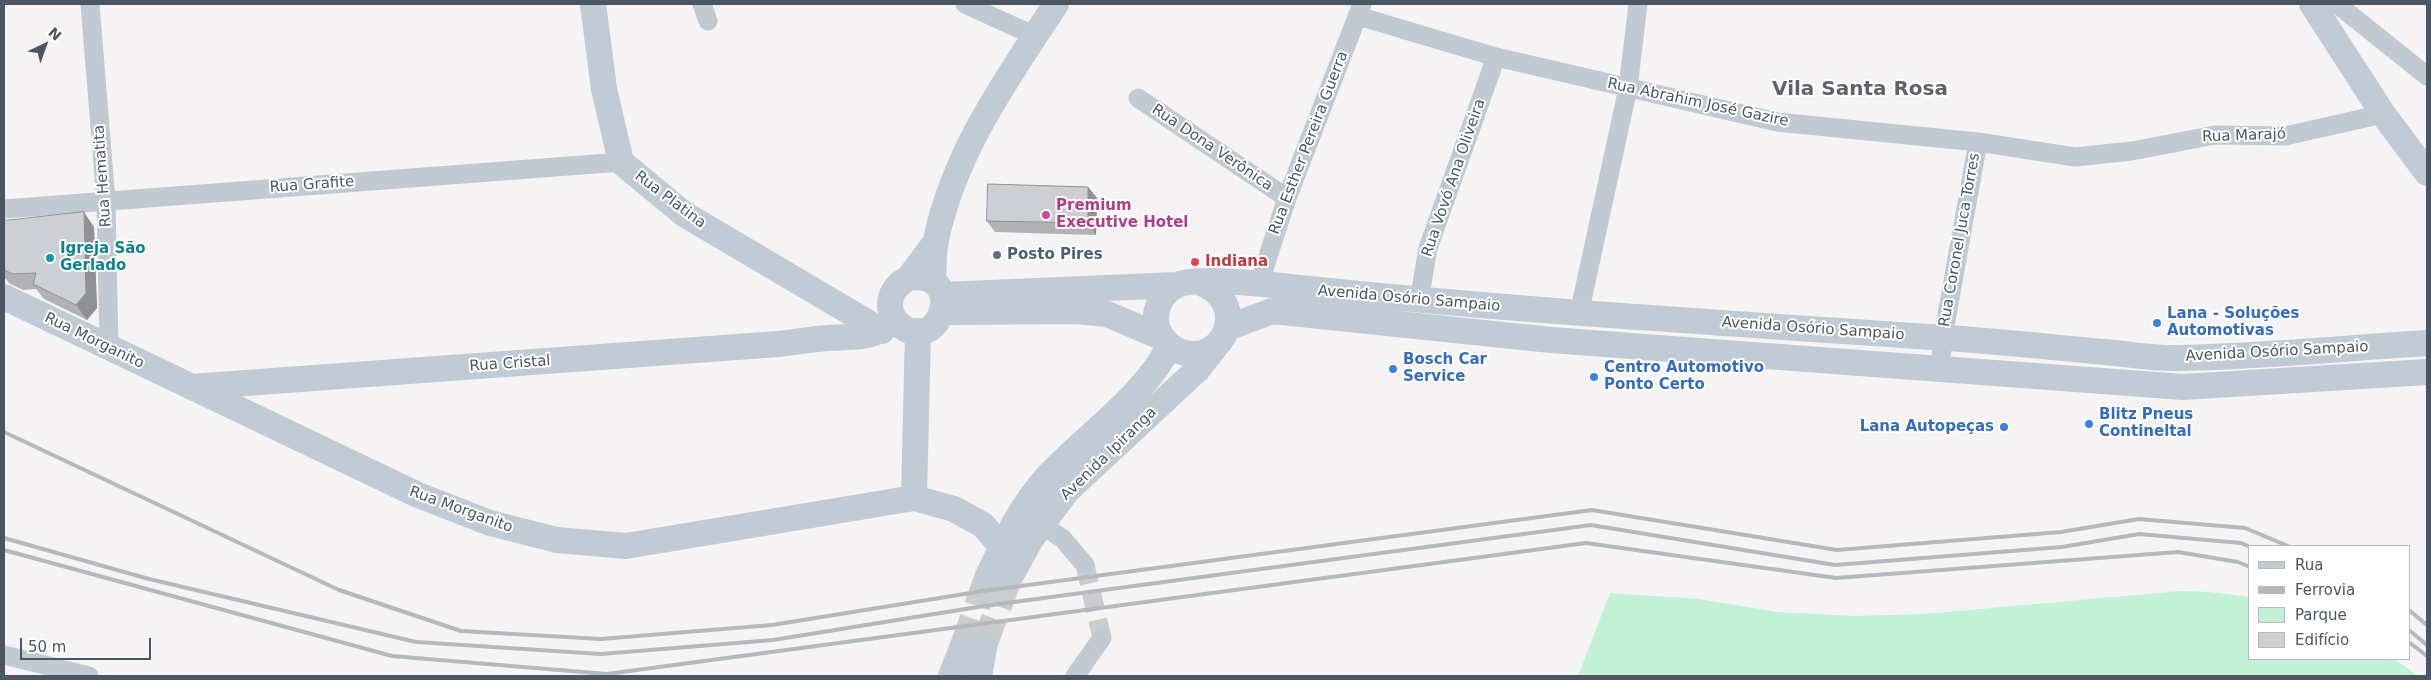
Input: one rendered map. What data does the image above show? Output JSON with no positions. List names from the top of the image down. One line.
{"streets":{"street":["Rua Abrahim José Gazire","Rua Marajó","Rua Esther Pereira Guerra","Rua Dona Verônica","Rua Hematita","Rua Vovó Ana Oliveira","Rua Grafite","Rua Platina","Rua Coronel Juca Torres","Avenida Osório Sampaio","Rua Morganito","Rua Cristal","Avenida Ipiranga"]},"crossings":[["Rua Abrahim José Gazire","Rua Marajó"],["Rua Abrahim José Gazire","Rua Esther Pereira Guerra"],["Rua Abrahim José Gazire","Rua Vovó Ana Oliveira"],["Rua Abrahim José Gazire","Rua Coronel Juca Torres"],["Rua Esther Pereira Guerra","Rua Dona Verônica"],["Rua Esther Pereira Guerra","Avenida Osório Sampaio"],["Rua Hematita","Rua Grafite"],["Rua Hematita","Rua Morganito"],["Rua Vovó Ana Oliveira","Avenida Osório Sampaio"],["Rua Grafite","Rua Platina"],["Rua Platina","Rua Cristal"],["Rua Coronel Juca Torres","Avenida Osório Sampaio"],["Avenida Osório Sampaio","Rua Cristal"],["Avenida Osório Sampaio","Avenida Ipiranga"],["Rua Morganito","Rua Cristal"],["Rua Morganito","Avenida Ipiranga"]],"districts":["Vila Santa Rosa"],"places":["Premium Executive Hotel","Posto Pires","Igreja São Gerlado","Indiana","Lana - Soluções Automotivas","Bosch Car Service","Centro Automotivo Ponto Certo","Blitz Pneus Contineltal","Lana Autopeças"],"legend":["Rua","Ferrovia","Parque","Edifício"],"scale_bar":"50 m","north":"top right"}
